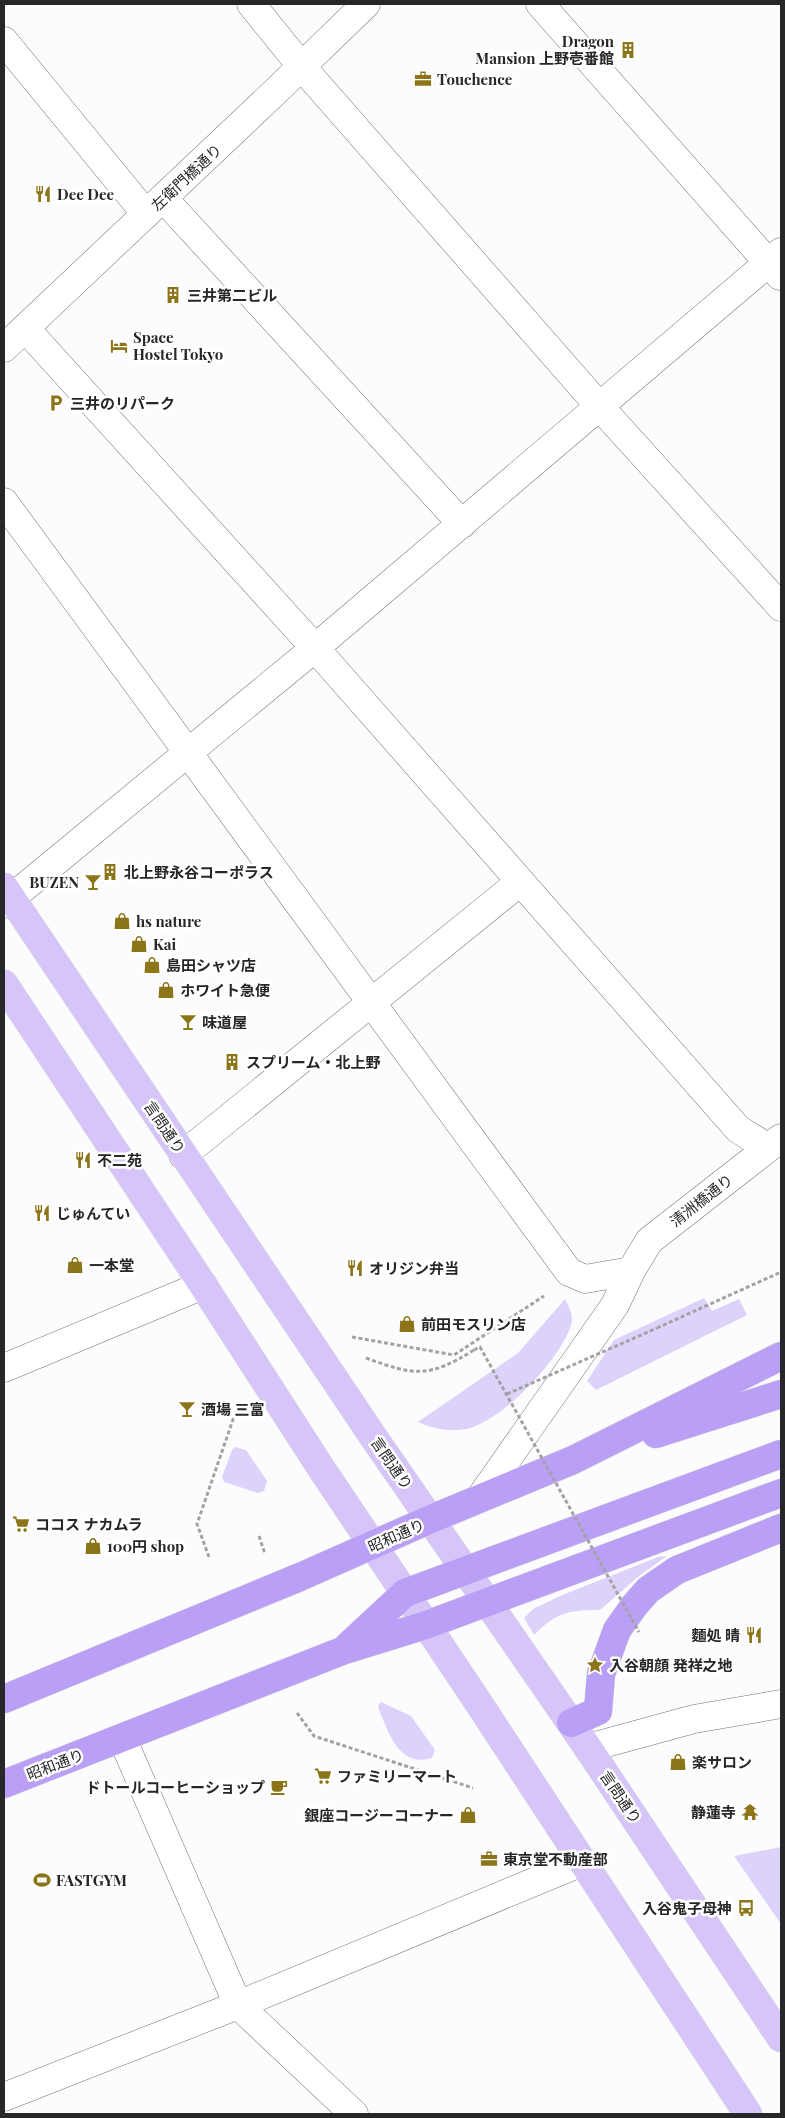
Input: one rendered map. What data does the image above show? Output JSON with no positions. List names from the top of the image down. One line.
{"streets":{"highway":["昭和通り"],"main road":["言問通り"],"street":["左衛門橋通り","清洲橋通り"]},"crossings":[["言問通り","昭和通り"],["清洲橋通り","昭和通り"]],"places":{"building":["Dragon Mansion 上野壱番館","三井第二ビル","北上野永谷コーポラス","スプリーム・北上野"],"office":["Touchence","東京堂不動産部"],"restaurant":["Dee Dee","不二苑","じゅんてい","オリジン弁当","麵処 晴"],"hotel":["Space Hostel Tokyo"],"parking":["三井のリパーク"],"bar":["BUZEN","味道屋","酒場 三富"],"shop":["hs nature","Kai","島田シャツ店","ホワイト急便","一本堂","前田モスリン店","100円 shop","楽サロン","銀座コージーコーナー"],"supermarket":["ココス ナカムラ","ファミリーマート"],"place":["入谷朝顔 発祥之地"],"cafe":["ドトールコーヒーショップ"],"temple":["静蓮寺"],"sports":["FASTGYM"],"bus stop":["入谷鬼子母神"]}}
